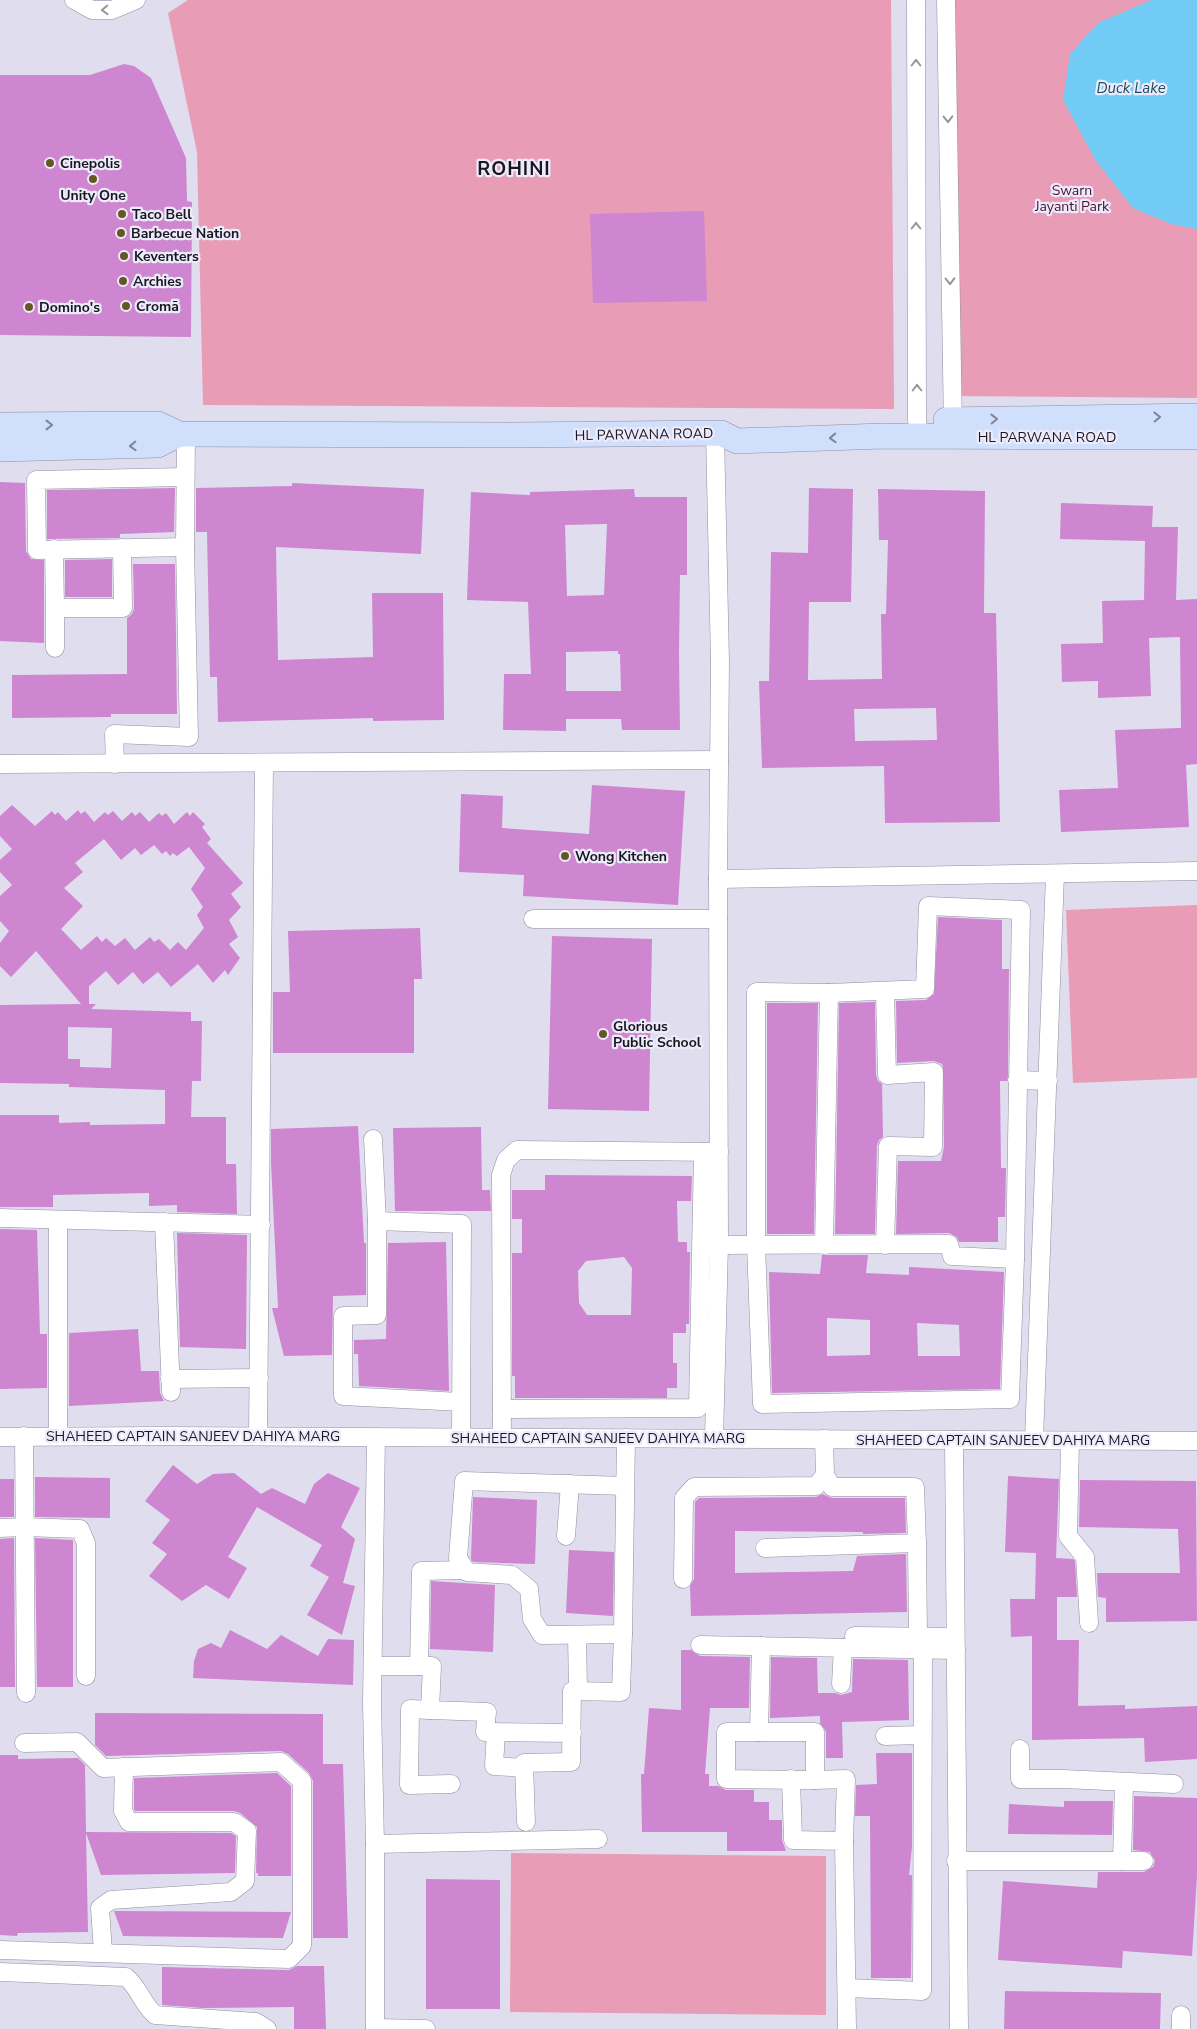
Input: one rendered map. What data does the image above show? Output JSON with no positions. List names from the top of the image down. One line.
{"streets":{"street":["HL PARWANA ROAD","SHAHEED CAPTAIN SANJEEV DAHIYA MARG"]},"districts":["ROHINI"],"water":["Duck Lake"],"parks":["Swarn Jayanti Park"],"places":["Cinepolis","Unity One","Taco Bell","Barbecue Nation","Keventers","Archies","Cromā","Domino's","Wong Kitchen","Glorious Public School"]}
